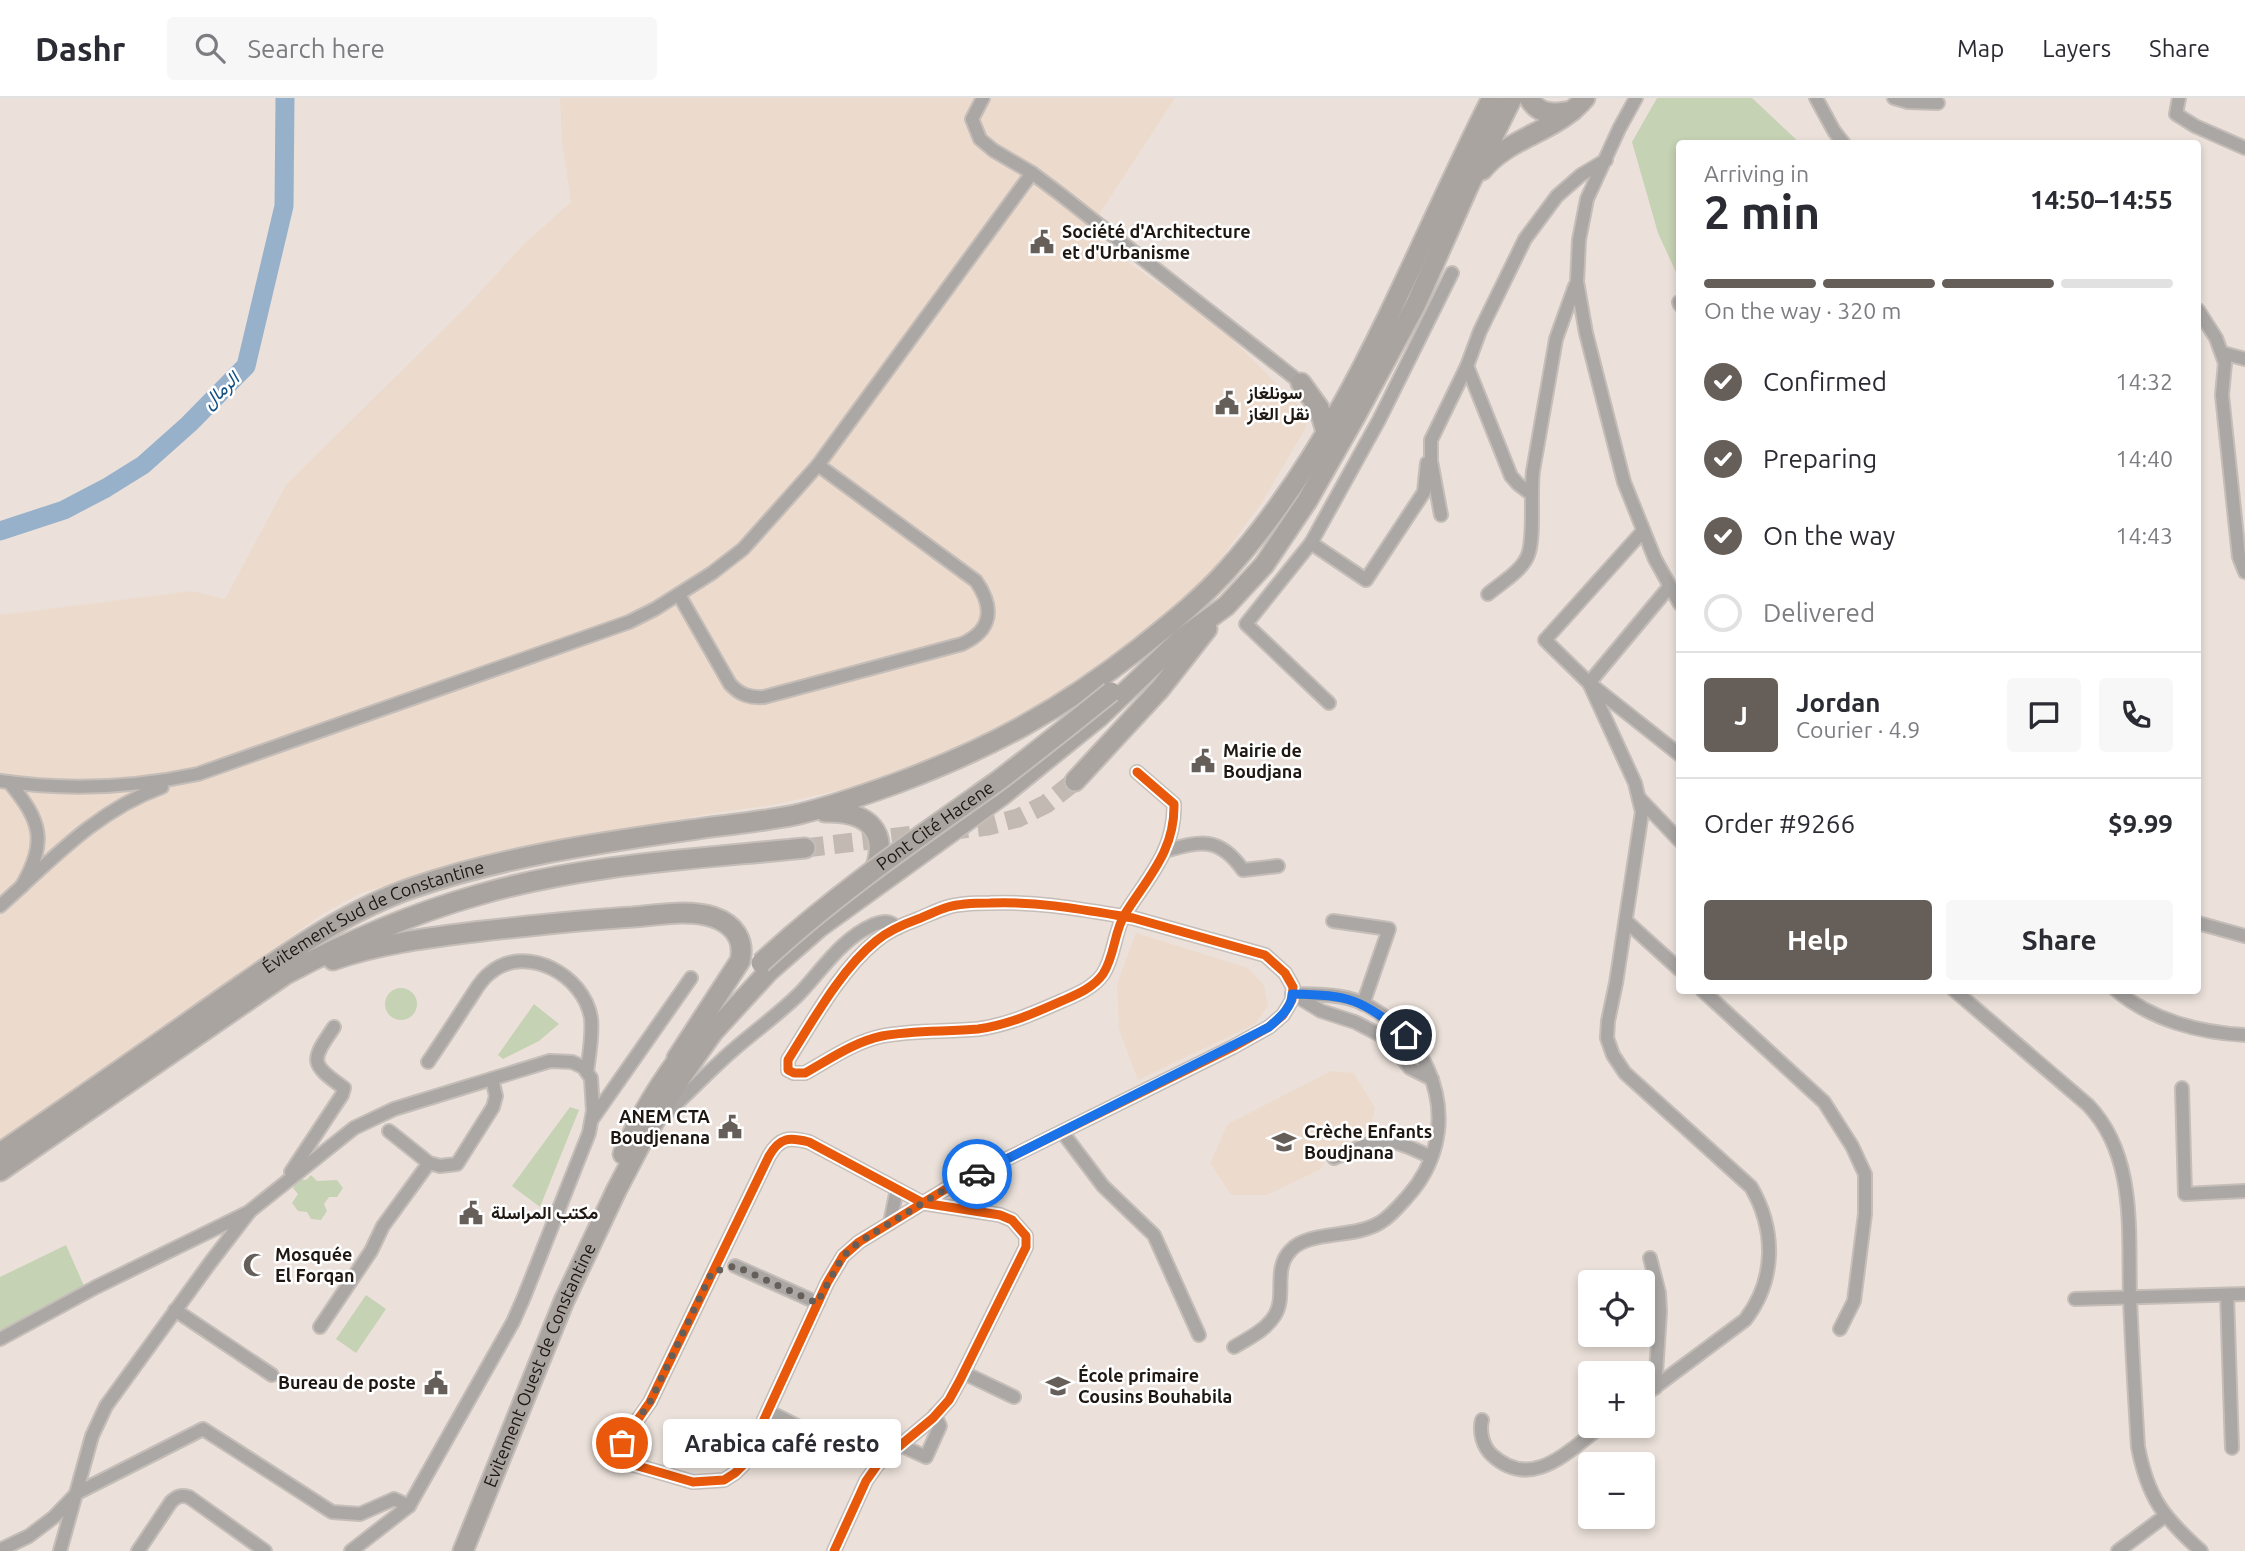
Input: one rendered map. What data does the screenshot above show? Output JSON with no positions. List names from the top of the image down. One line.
{"streets":{"highway":["Pont Cité Hacene","Évitement Sud de Constantine","Evitement Ouest de Constantine"]},"crossings":[["Pont Cité Hacene","Evitement Ouest de Constantine"]],"water":["الرمال"],"places":{"public building":["Société d'Architecture et d'Urbanisme","سونلغاز نقل الغاز","Mairie de Boudjana","ANEM CTA Boudjenana","مكتب المراسلة","Bureau de poste"],"school or university":["Crèche Enfants Boudjnana","École primaire Cousins Bouhabila"],"mosque":["Mosquée El Forqan"],"other":["Arabica café resto"]},"page":{"header":"Dashr","search":"Search here","nav":["Map","Layers","Share"],"heading":["2 min","Arriving in","14:50–14:55"],"panel":["Jordan","Courier · 4.9","Order #9266","$9.99"],"bar":"On the way · 320 m","list":[["Confirmed","14:32"],["Preparing","14:40"],["On the way","14:43"],"Delivered"],"round":"J","buttons":["Help","Share"],"map_buttons":["+","−"],"bubble":"Arabica café resto"}}
